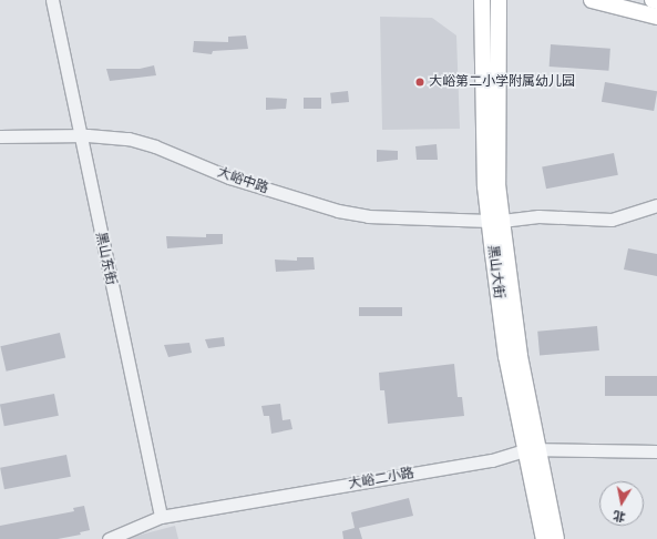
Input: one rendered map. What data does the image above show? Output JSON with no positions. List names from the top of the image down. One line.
{"streets":{"main road":["黑山大街"],"street":["大峪中路","黑山东街","大峪二小路"]},"crossings":[["大峪中路","黑山东街"],["大峪中路","黑山大街"],["黑山东街","大峪二小路"],["黑山大街","大峪二小路"]],"places":["大峪第二小学附属幼儿园"],"north":"bottom"}
